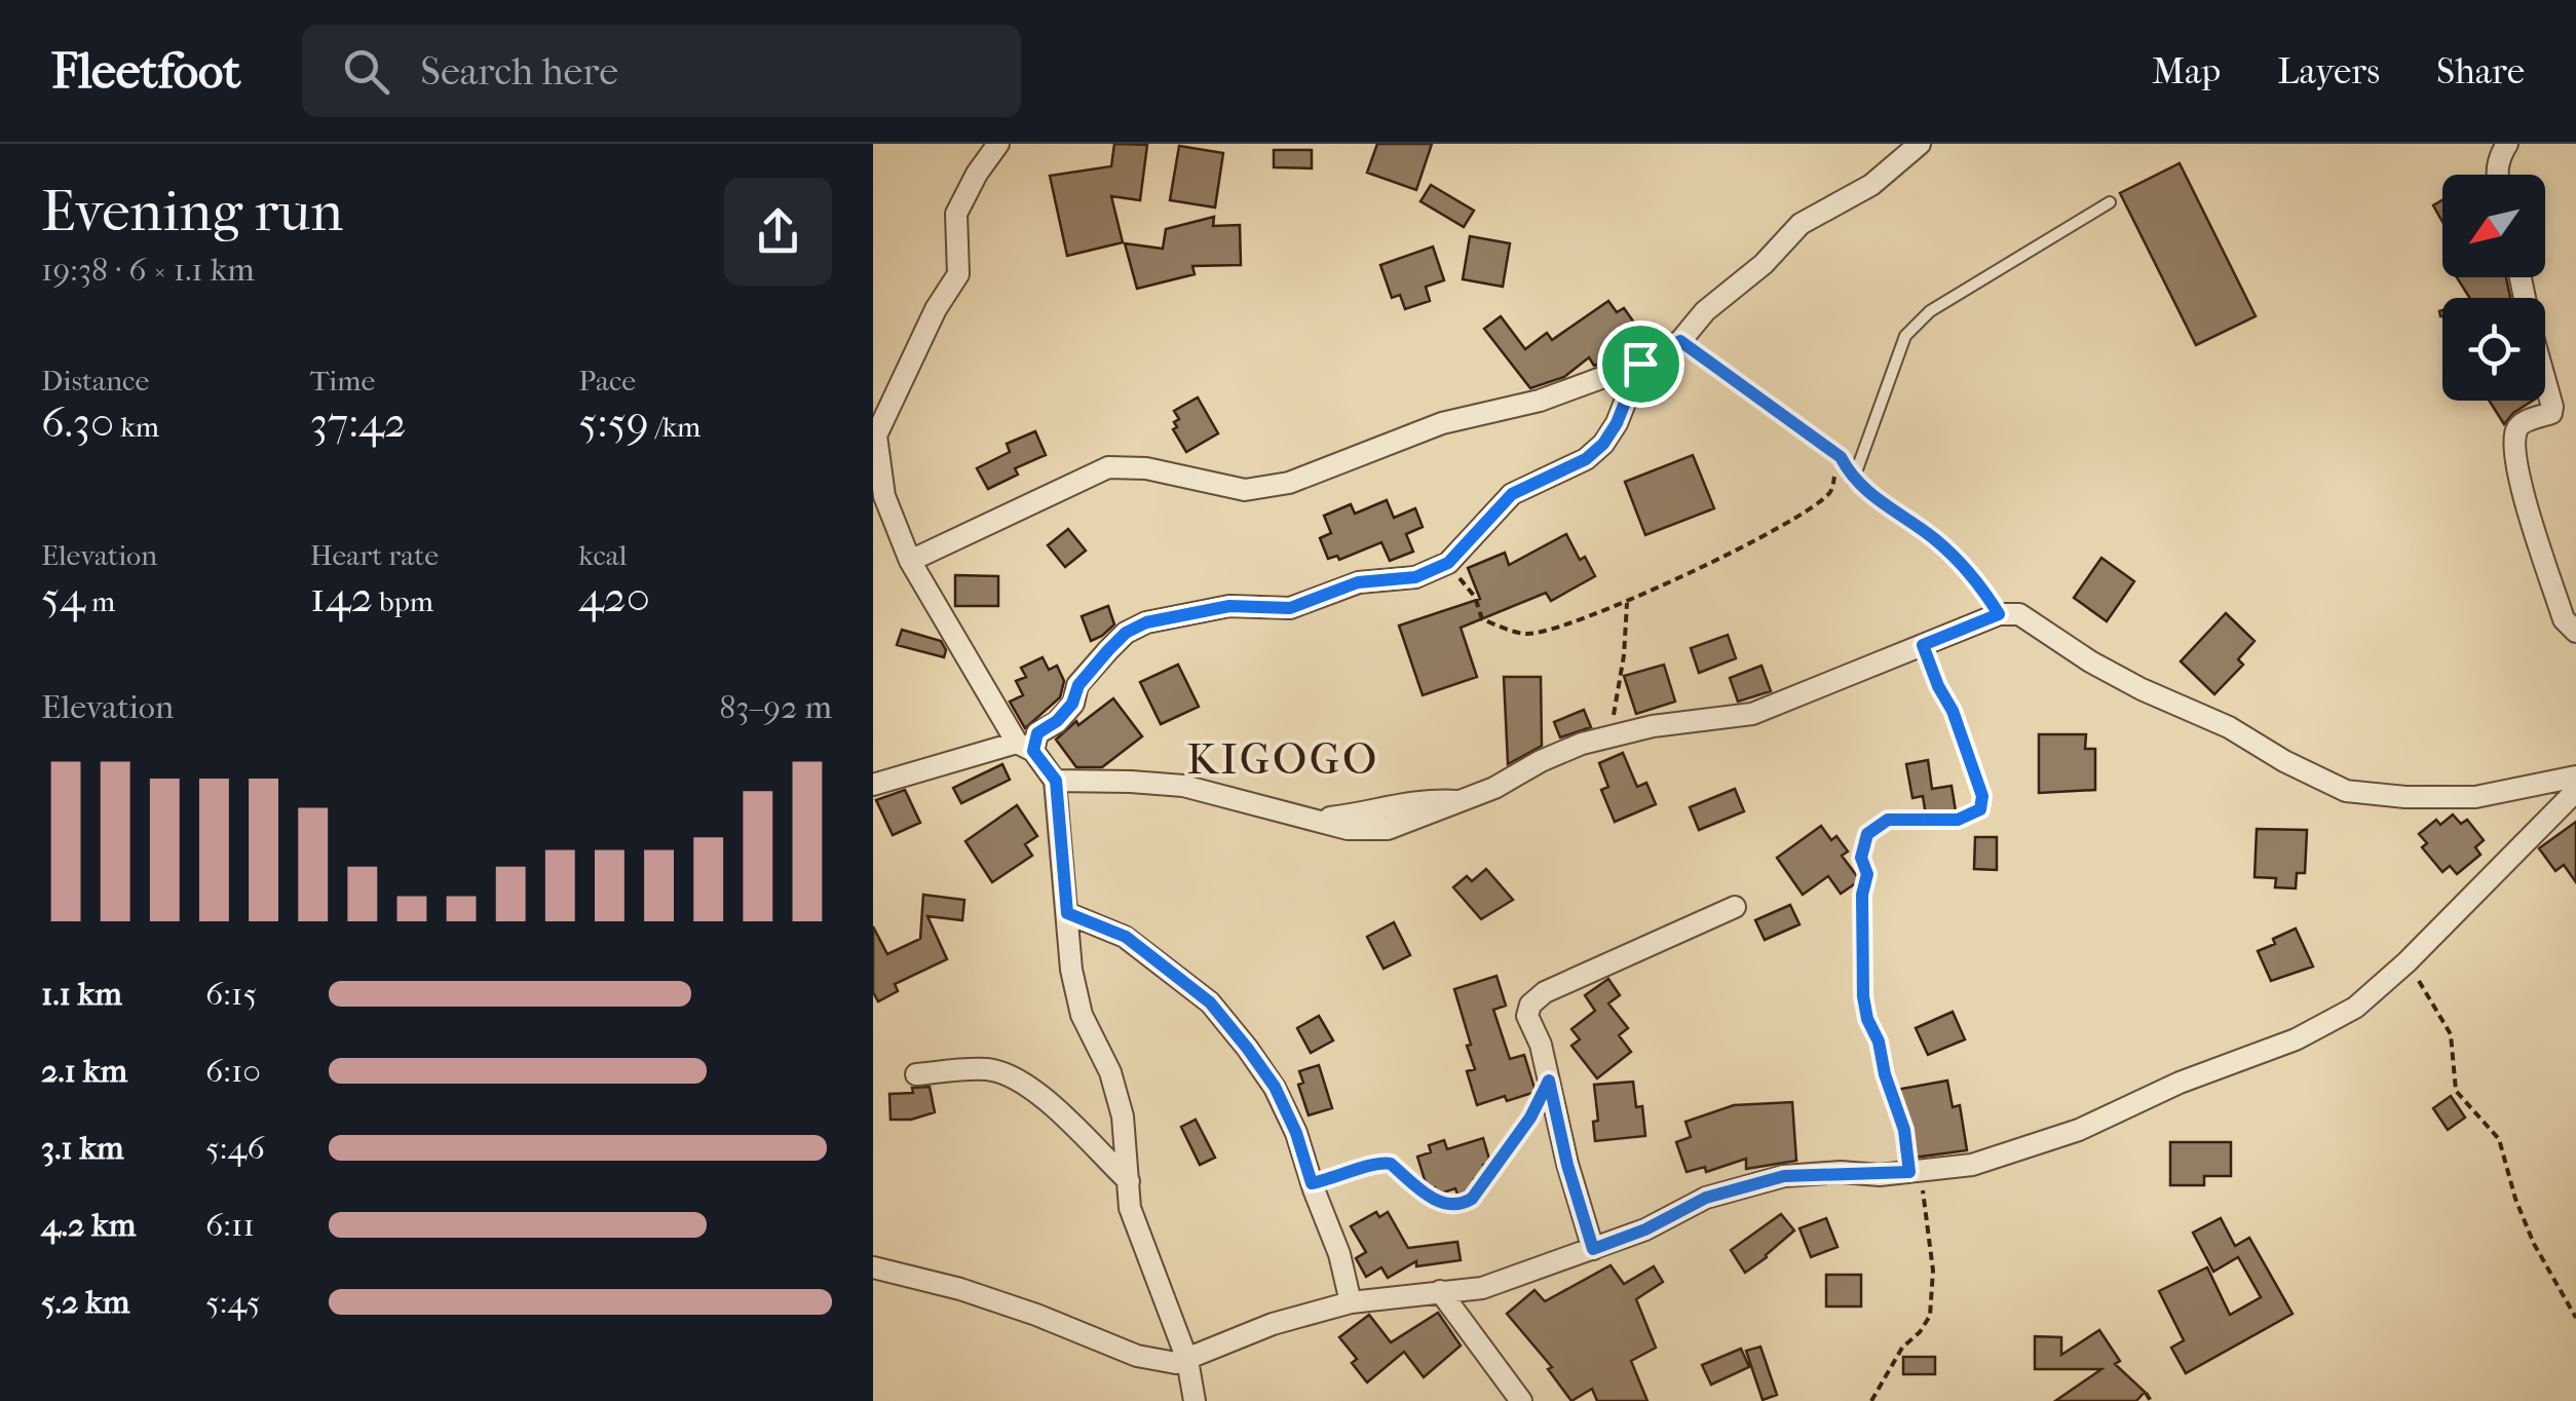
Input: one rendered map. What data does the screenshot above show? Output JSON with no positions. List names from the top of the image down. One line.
{"districts":["KIGOGO"],"north":"bottom left","page":{"header":"Fleetfoot","search":"Search here","nav":["Map","Layers","Share"],"heading":["Evening run","19:38 · 6 × 1.1 km"],"stats":[["Distance","6.30 km"],["Time","37:42"],["Pace","5:59 /km"],["Elevation","54 m"],["Heart rate","142 bpm"],["kcal","420"]],"chart":["Elevation","83–92 m"],"list":[{"name":"1.1 km","note":"6:15"},{"name":"2.1 km","note":"6:10"},{"name":"3.1 km","note":"5:46"},{"name":"4.2 km","note":"6:11"},{"name":"5.2 km","note":"5:45"}]}}
